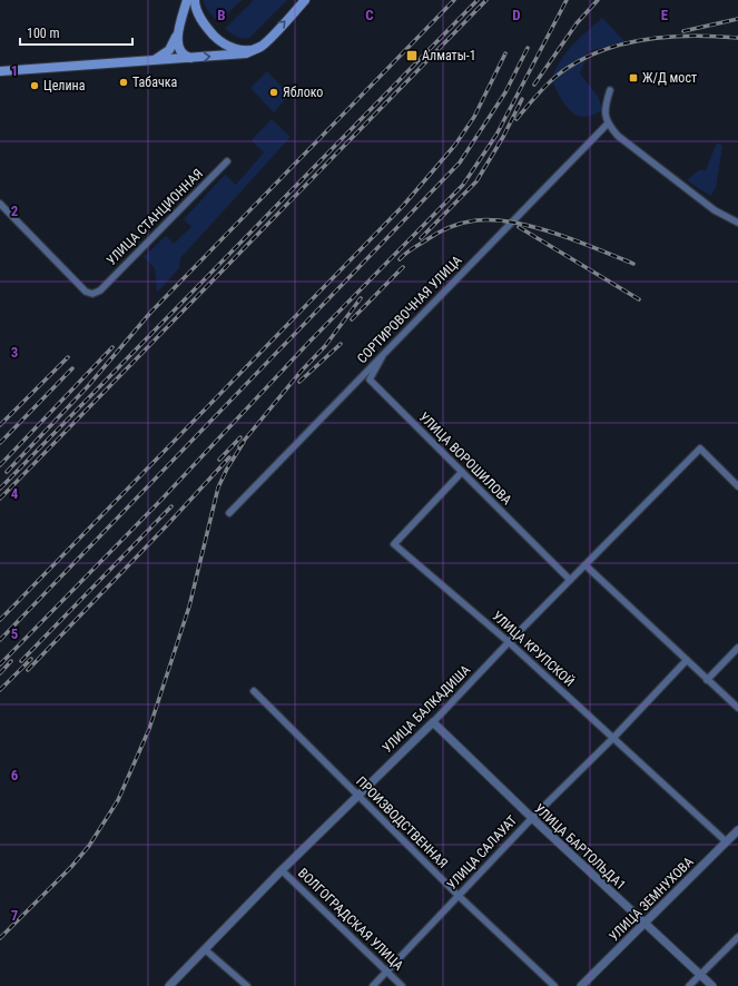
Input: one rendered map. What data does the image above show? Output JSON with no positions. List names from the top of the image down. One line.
{"streets":{"street":["УЛИЦА СТАНЦИОННАЯ","СОРТИРОВОЧНАЯ УЛИЦА","УЛИЦА ВОРОШИЛОВА","УЛИЦА КРУПСКОЙ","УЛИЦА БАЛКАДИША","ПРОИЗВОДСТВЕННАЯ","УЛИЦА БАРТОЛЬДА1","УЛИЦА САЛАУАТ","УЛИЦА ЗЕМНУХОВА","ВОЛГОГРАДСКАЯ УЛИЦА"]},"crossings":[["СОРТИРОВОЧНАЯ УЛИЦА","УЛИЦА ВОРОШИЛОВА"],["УЛИЦА ВОРОШИЛОВА","УЛИЦА КРУПСКОЙ"],["УЛИЦА ВОРОШИЛОВА","УЛИЦА БАЛКАДИША"],["УЛИЦА КРУПСКОЙ","УЛИЦА БАЛКАДИША"],["УЛИЦА КРУПСКОЙ","УЛИЦА САЛАУАТ"],["УЛИЦА КРУПСКОЙ","УЛИЦА ЗЕМНУХОВА"],["УЛИЦА БАЛКАДИША","ПРОИЗВОДСТВЕННАЯ"],["УЛИЦА БАЛКАДИША","УЛИЦА БАРТОЛЬДА1"],["УЛИЦА БАЛКАДИША","ВОЛГОГРАДСКАЯ УЛИЦА"],["ПРОИЗВОДСТВЕННАЯ","УЛИЦА САЛАУАТ"],["УЛИЦА БАРТОЛЬДА1","УЛИЦА САЛАУАТ"],["УЛИЦА БАРТОЛЬДА1","УЛИЦА ЗЕМНУХОВА"],["УЛИЦА САЛАУАТ","ВОЛГОГРАДСКАЯ УЛИЦА"]],"places":{"transit":["Алматы-1","Ж/Д мост"],"other":["Табачка","Целина","Яблоко"]},"scale_bar":"100 m","grid":{"columns":["B","C","D","E"],"rows":["1","2","3","4","5","6","7"]}}
